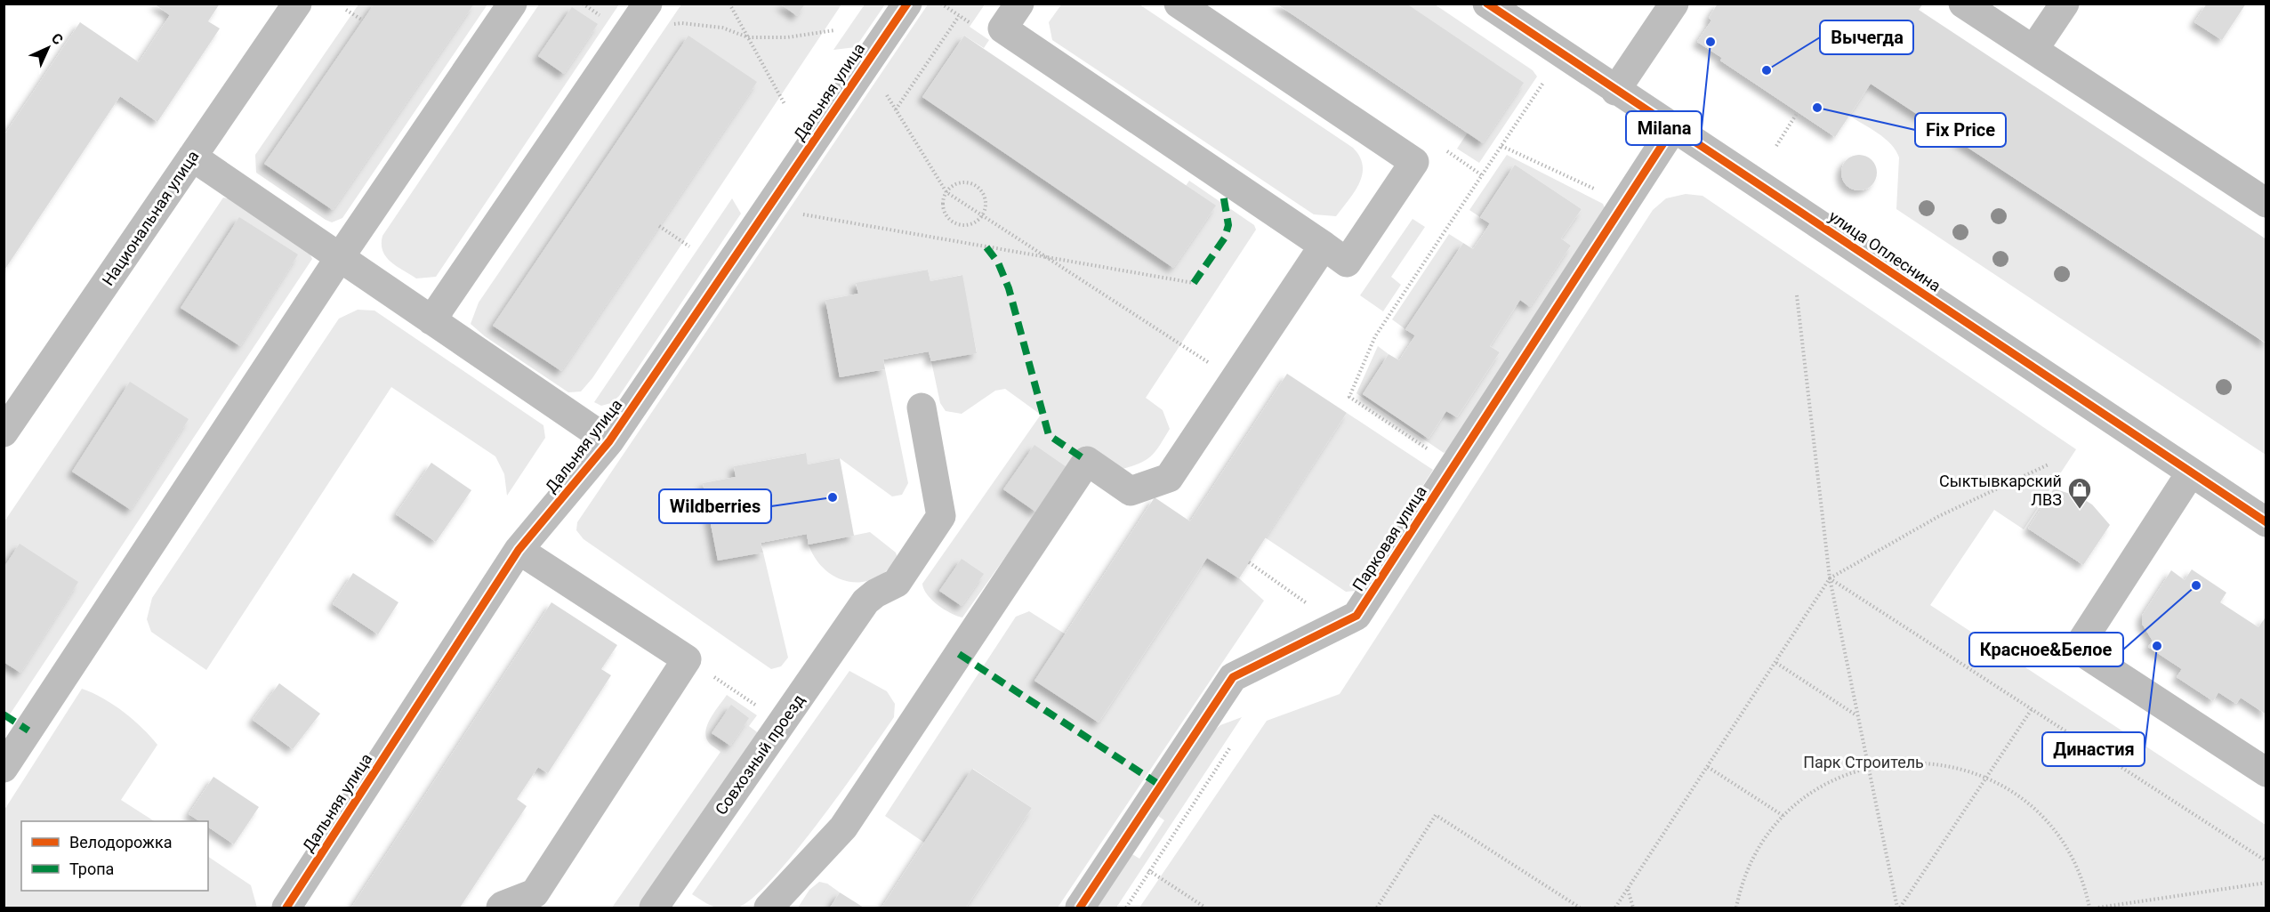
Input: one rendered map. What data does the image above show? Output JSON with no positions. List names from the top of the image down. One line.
{"streets":{"street":["Дальняя улица","Национальная улица","улица Оплеснина","Парковая улица","Совхозный проезд"]},"crossings":[["улица Оплеснина","Парковая улица"]],"parks":["Парк Строитель"],"places":{"other":["Milana","Вычегда","Fix Price","Wildberries","Красное&Белое","Династия"],"shop":["Сыктывкарский ЛВЗ"]},"legend":["Велодорожка","Тропа"],"north":"top right"}
